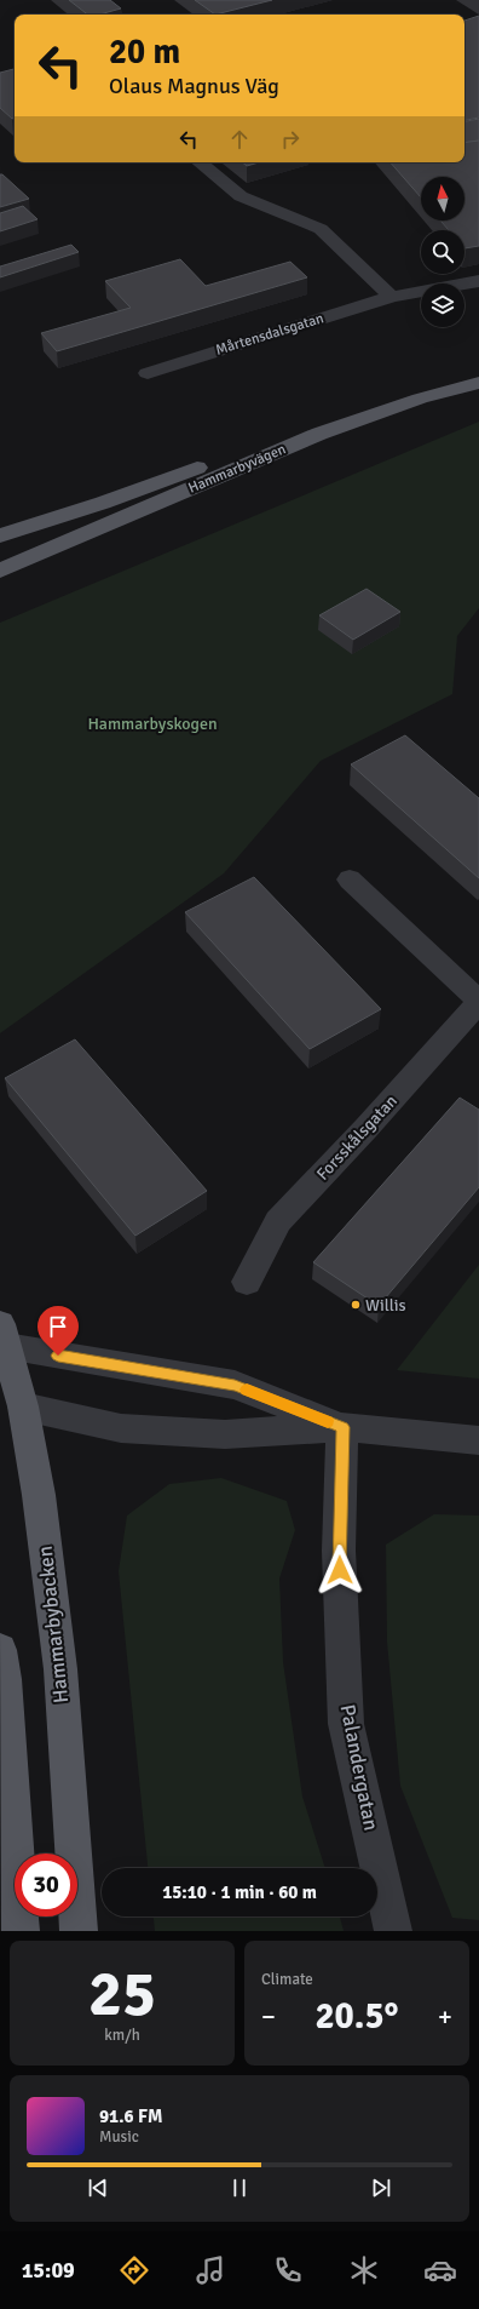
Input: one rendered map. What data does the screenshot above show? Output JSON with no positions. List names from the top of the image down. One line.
{"streets":{"main road":["Hammarbyvägen","Hammarbybacken"],"street":["Mårtensdalsgatan","Forsskålsgatan","Palandergatan"]},"parks":["Hammarbyskogen"],"places":["Willis"],"north":"top","page":{"turn":["20 m","Olaus Magnus Väg"],"limit":"30","trip":"15:10 · 1 min · 60 m","tile":[["25","km/h"],"Climate"],"heat":["−","20.5°","+"],"song":["91.6 FM","Music"],"tabs":"15:09"}}
